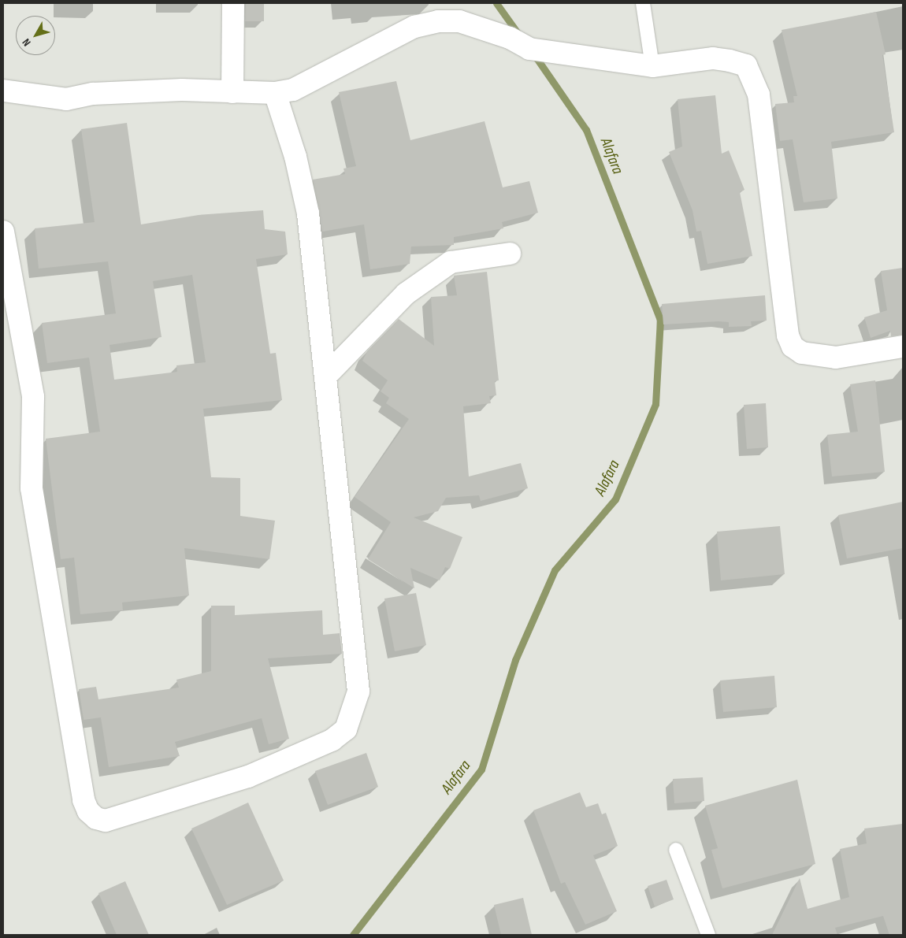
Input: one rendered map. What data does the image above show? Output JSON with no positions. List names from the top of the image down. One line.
{"water":["Alafara"],"north":"bottom left"}
